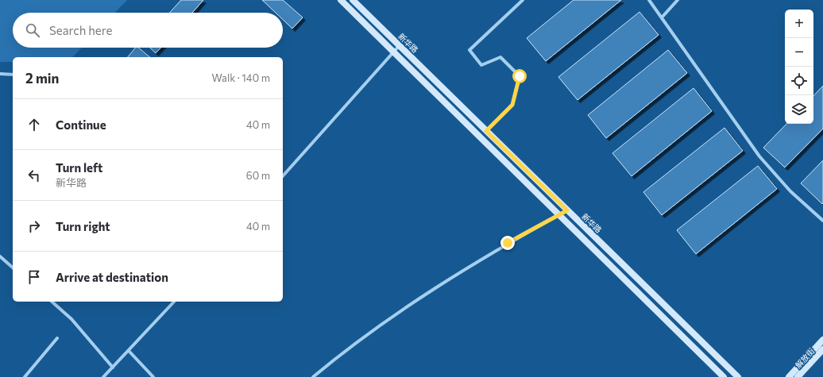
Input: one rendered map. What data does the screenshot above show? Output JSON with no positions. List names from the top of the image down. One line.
{"streets":{"main road":["新华路","解放街"]},"page":{"map_buttons":["+","−"],"search":"Search here","heading":["2 min","Walk · 140 m"],"list":[["Continue","40 m"],["Turn left","新华路","60 m"],["Turn right","40 m"],"Arrive at destination"]}}
